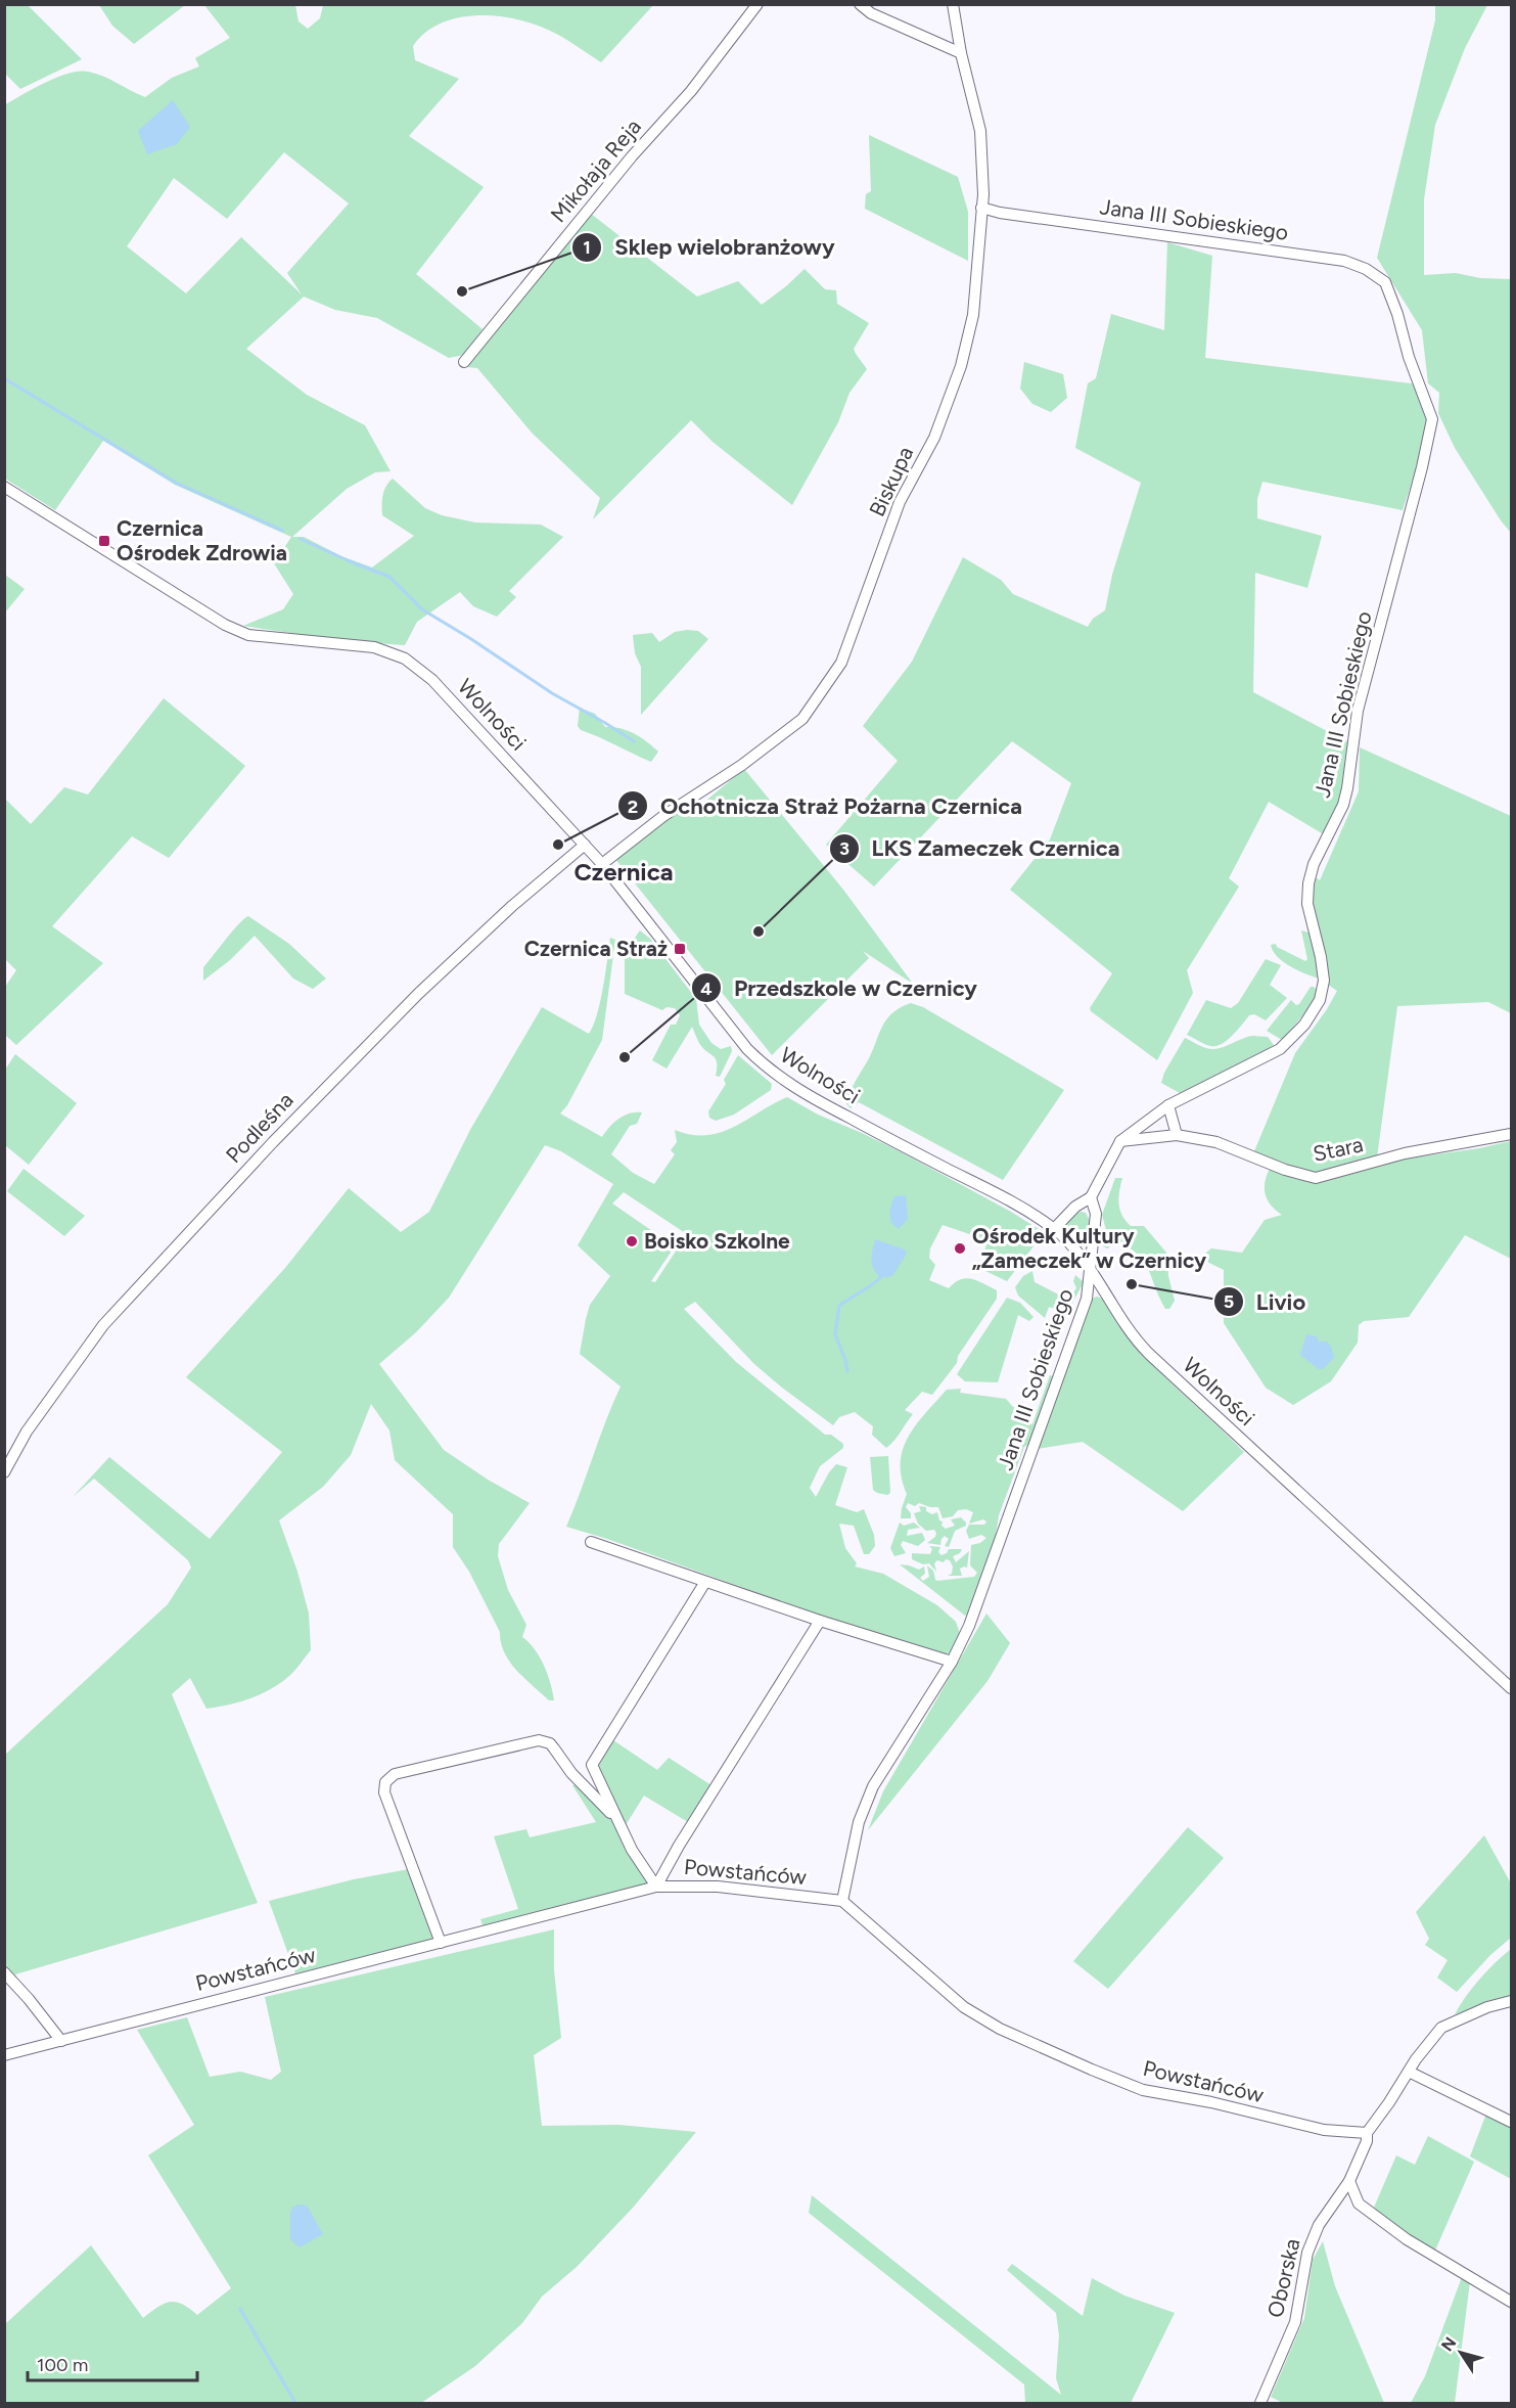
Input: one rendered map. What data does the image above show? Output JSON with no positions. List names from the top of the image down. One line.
{"streets":{"street":["Mikołaja Reja","Jana III Sobieskiego","Biskupa","Wolności","Podleśna","Stara","Powstańców","Oborska"]},"crossings":[["Jana III Sobieskiego","Biskupa"],["Jana III Sobieskiego","Wolności"],["Jana III Sobieskiego","Stara"],["Jana III Sobieskiego","Powstańców"],["Biskupa","Wolności"],["Wolności","Podleśna"],["Powstańców","Oborska"]],"districts":["Czernica"],"places":{"other":["Sklep wielobranżowy","Ochotnicza Straż Pożarna Czernica","LKS Zameczek Czernica","Przedszkole w Czernicy","Boisko Szkolne","Ośrodek Kultury „Zameczek” w Czernicy","Livio"],"transit":["Czernica Ośrodek Zdrowia","Czernica Straż"]},"scale_bar":"100 m","north":"top left"}
